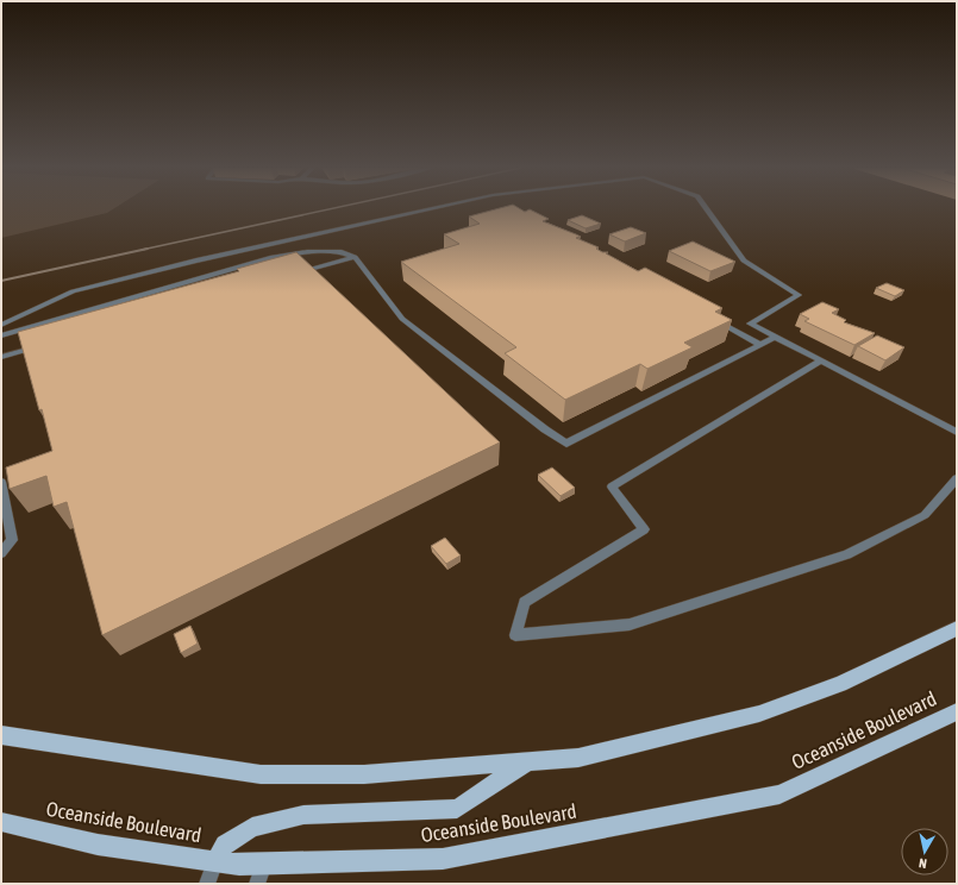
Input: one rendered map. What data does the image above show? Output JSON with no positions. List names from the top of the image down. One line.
{"streets":{"main road":["Oceanside Boulevard"]},"north":"bottom"}
